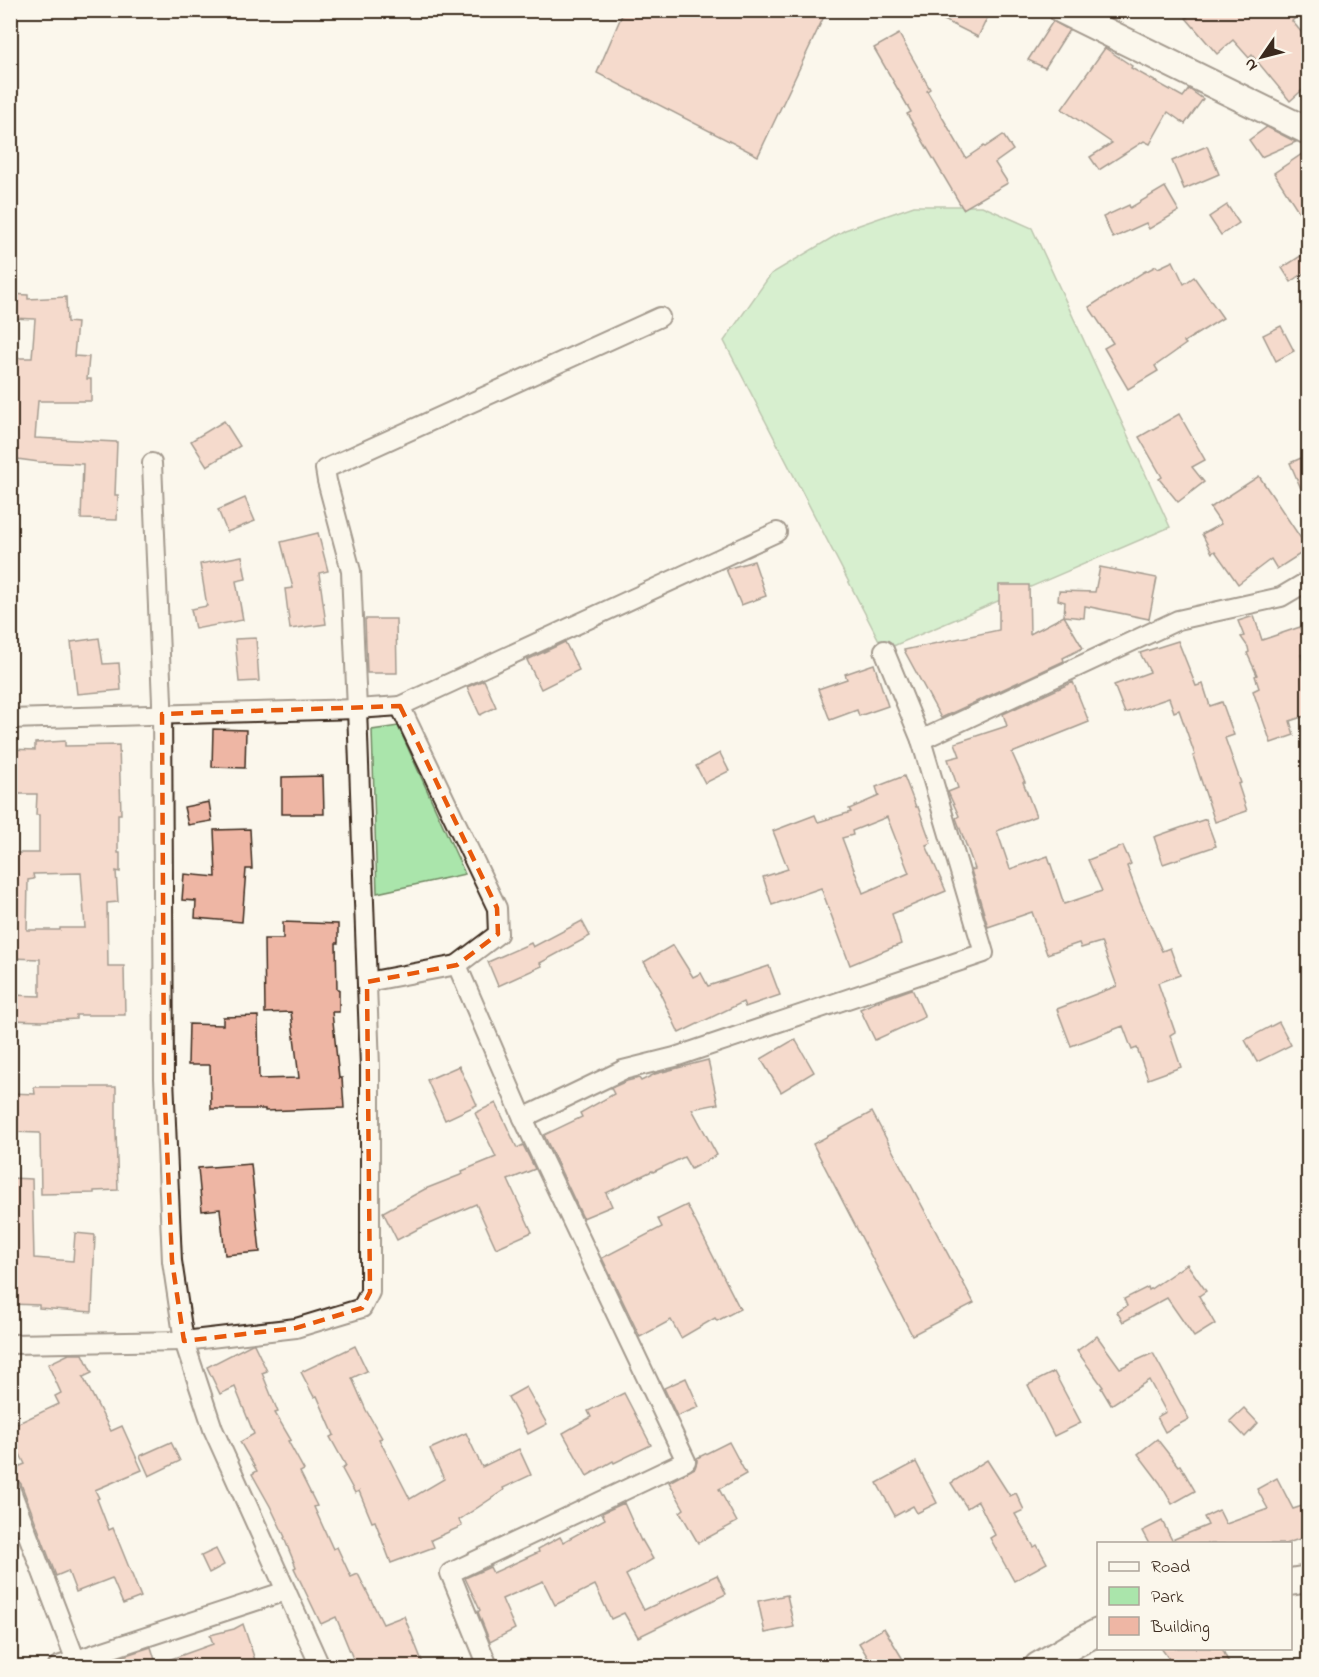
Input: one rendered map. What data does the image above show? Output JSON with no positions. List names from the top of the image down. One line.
{"legend":["Road","Park","Building"],"north":"bottom left"}
